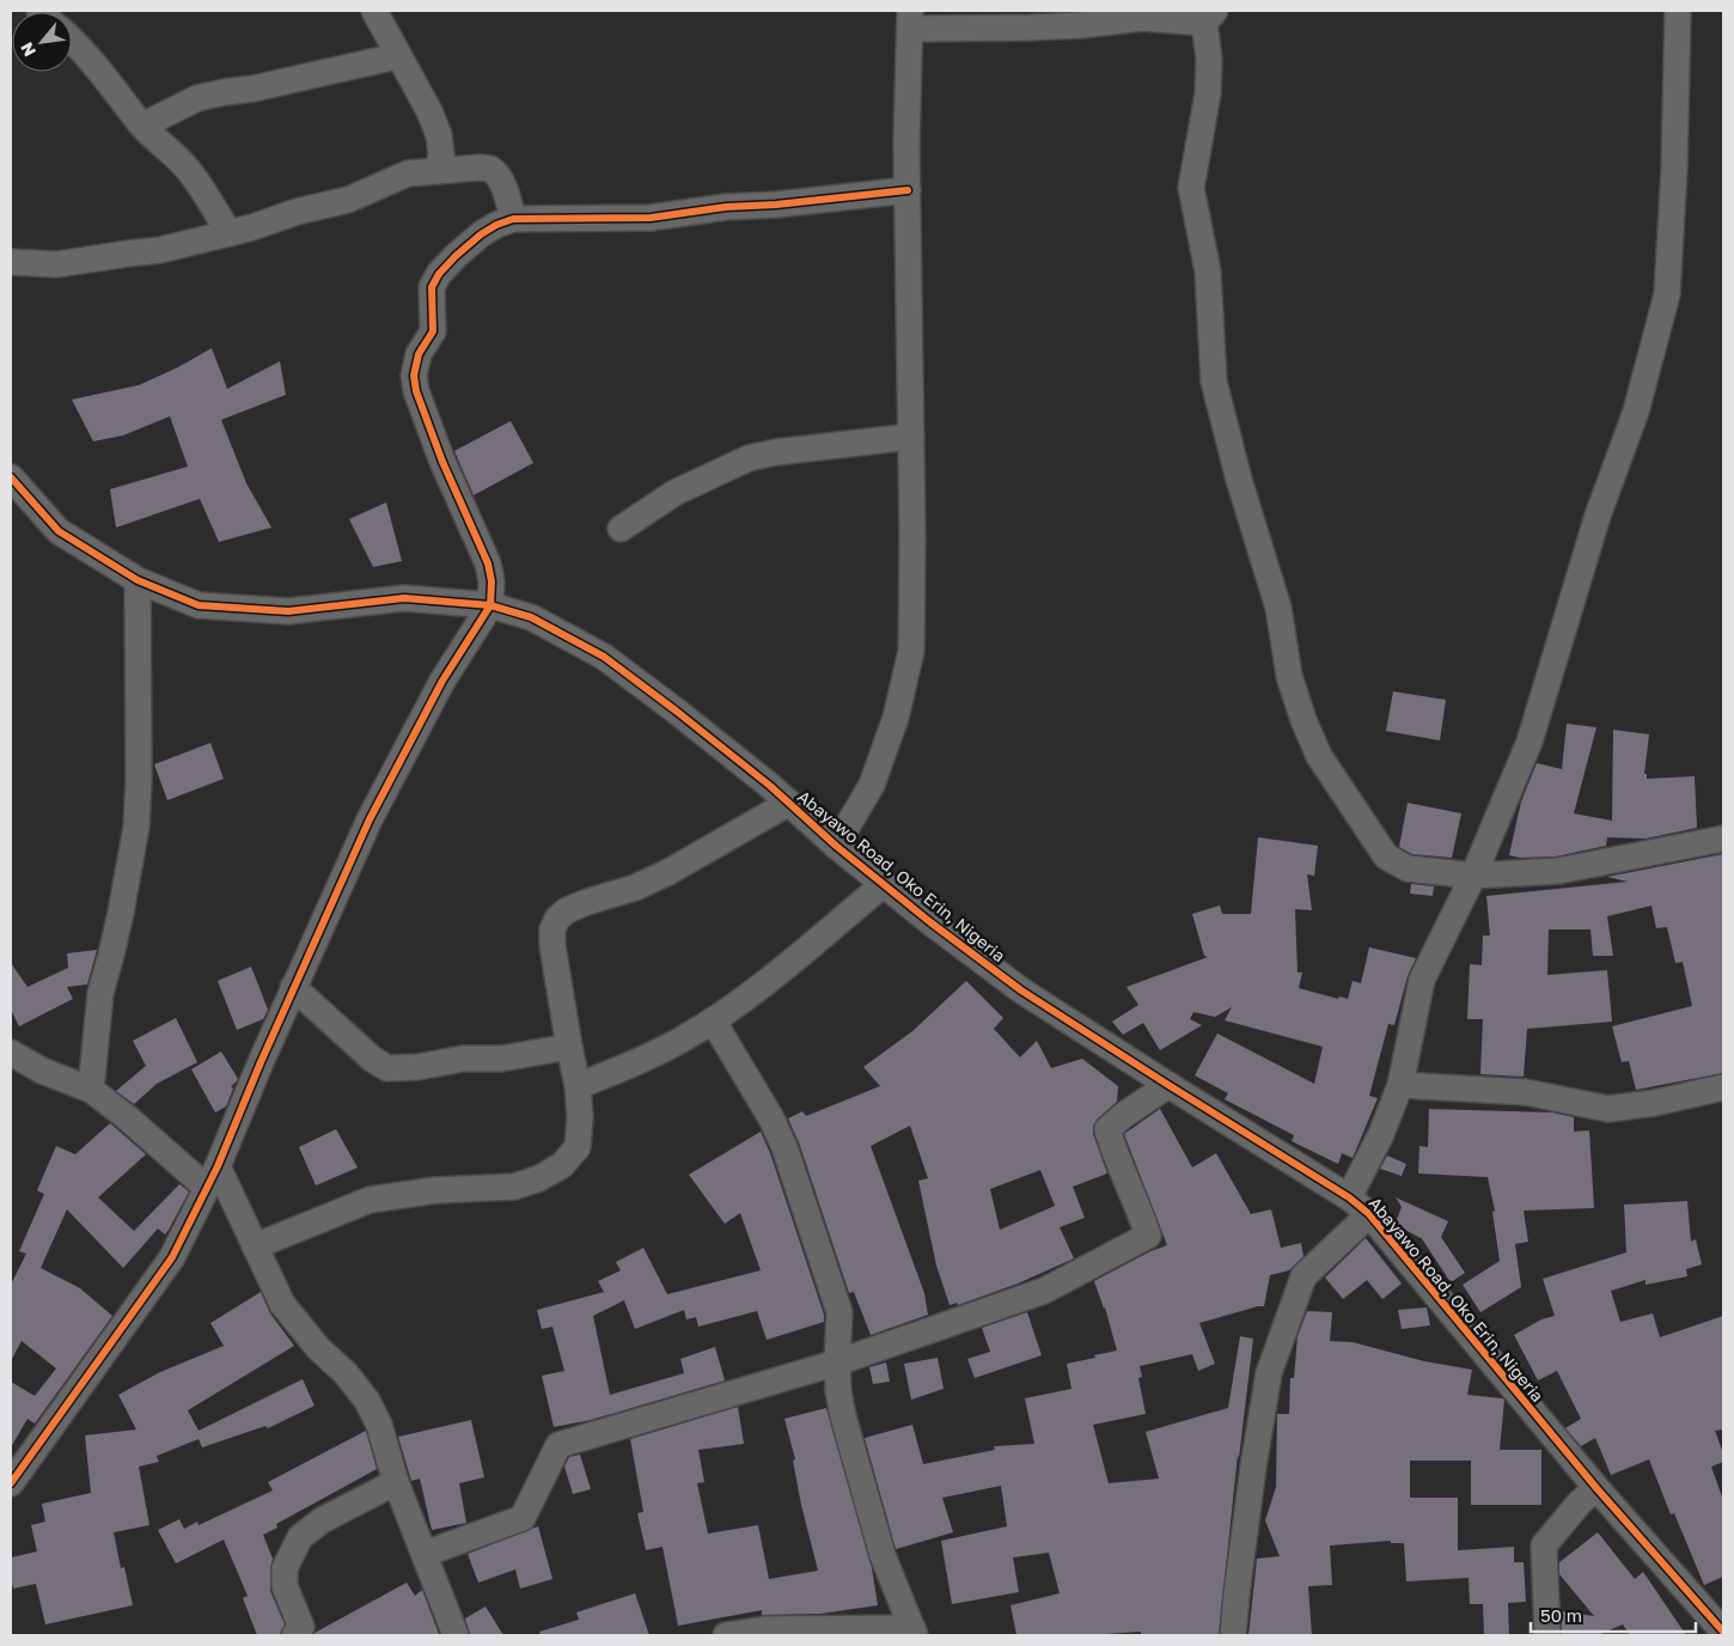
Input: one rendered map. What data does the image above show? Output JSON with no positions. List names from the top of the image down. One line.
{"streets":{"street":["Abayawo Road, Oko Erin, Nigeria"]},"scale_bar":"50 m","north":"bottom left"}
